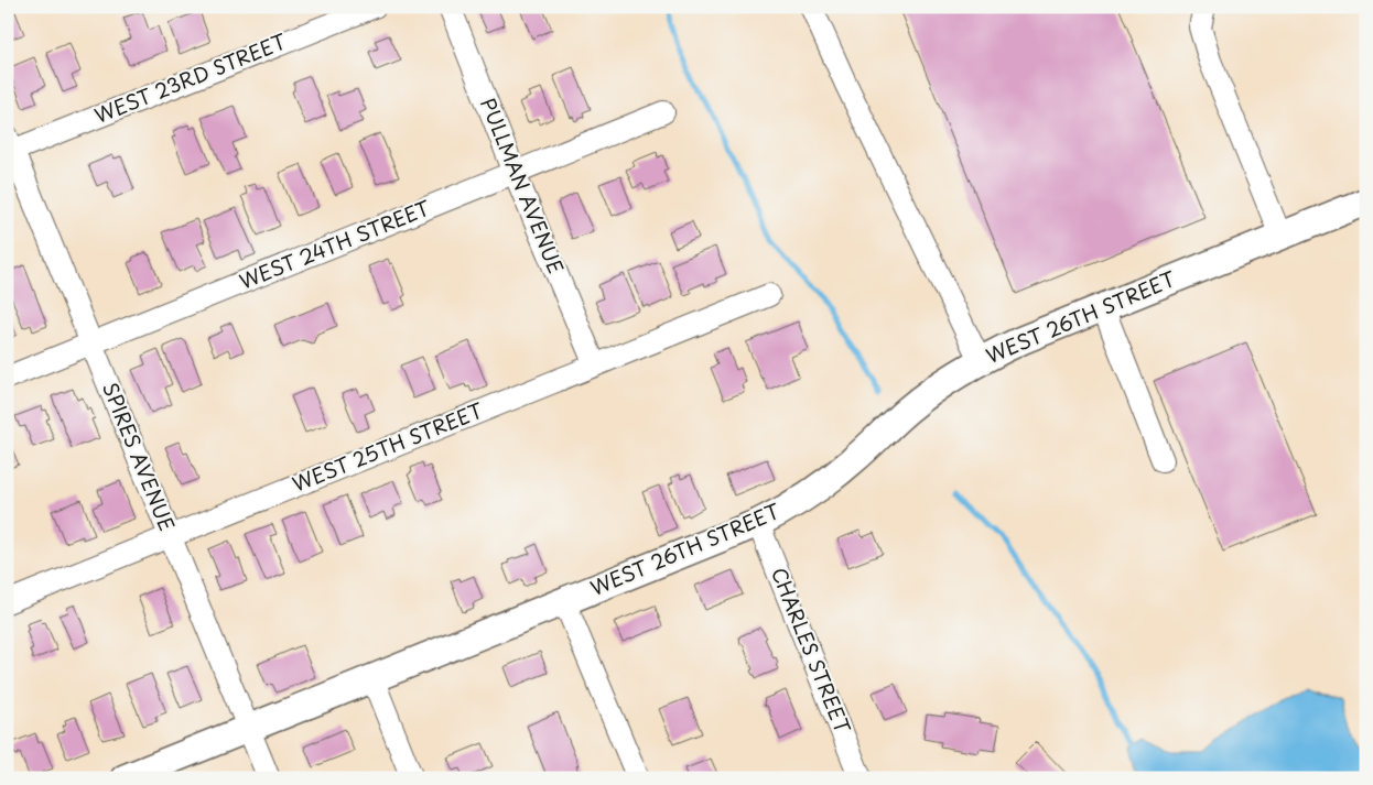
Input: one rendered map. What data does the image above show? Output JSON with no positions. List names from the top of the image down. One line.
{"streets":{"main road":["WEST 26TH STREET"],"street":["WEST 23RD STREET","PULLMAN AVENUE","WEST 24TH STREET","WEST 25TH STREET","SPIRES AVENUE","CHARLES STREET"]},"crossings":[["WEST 23RD STREET","SPIRES AVENUE"],["PULLMAN AVENUE","WEST 24TH STREET"],["PULLMAN AVENUE","WEST 25TH STREET"],["WEST 24TH STREET","SPIRES AVENUE"],["WEST 26TH STREET","SPIRES AVENUE"],["WEST 26TH STREET","CHARLES STREET"],["WEST 25TH STREET","SPIRES AVENUE"]]}
